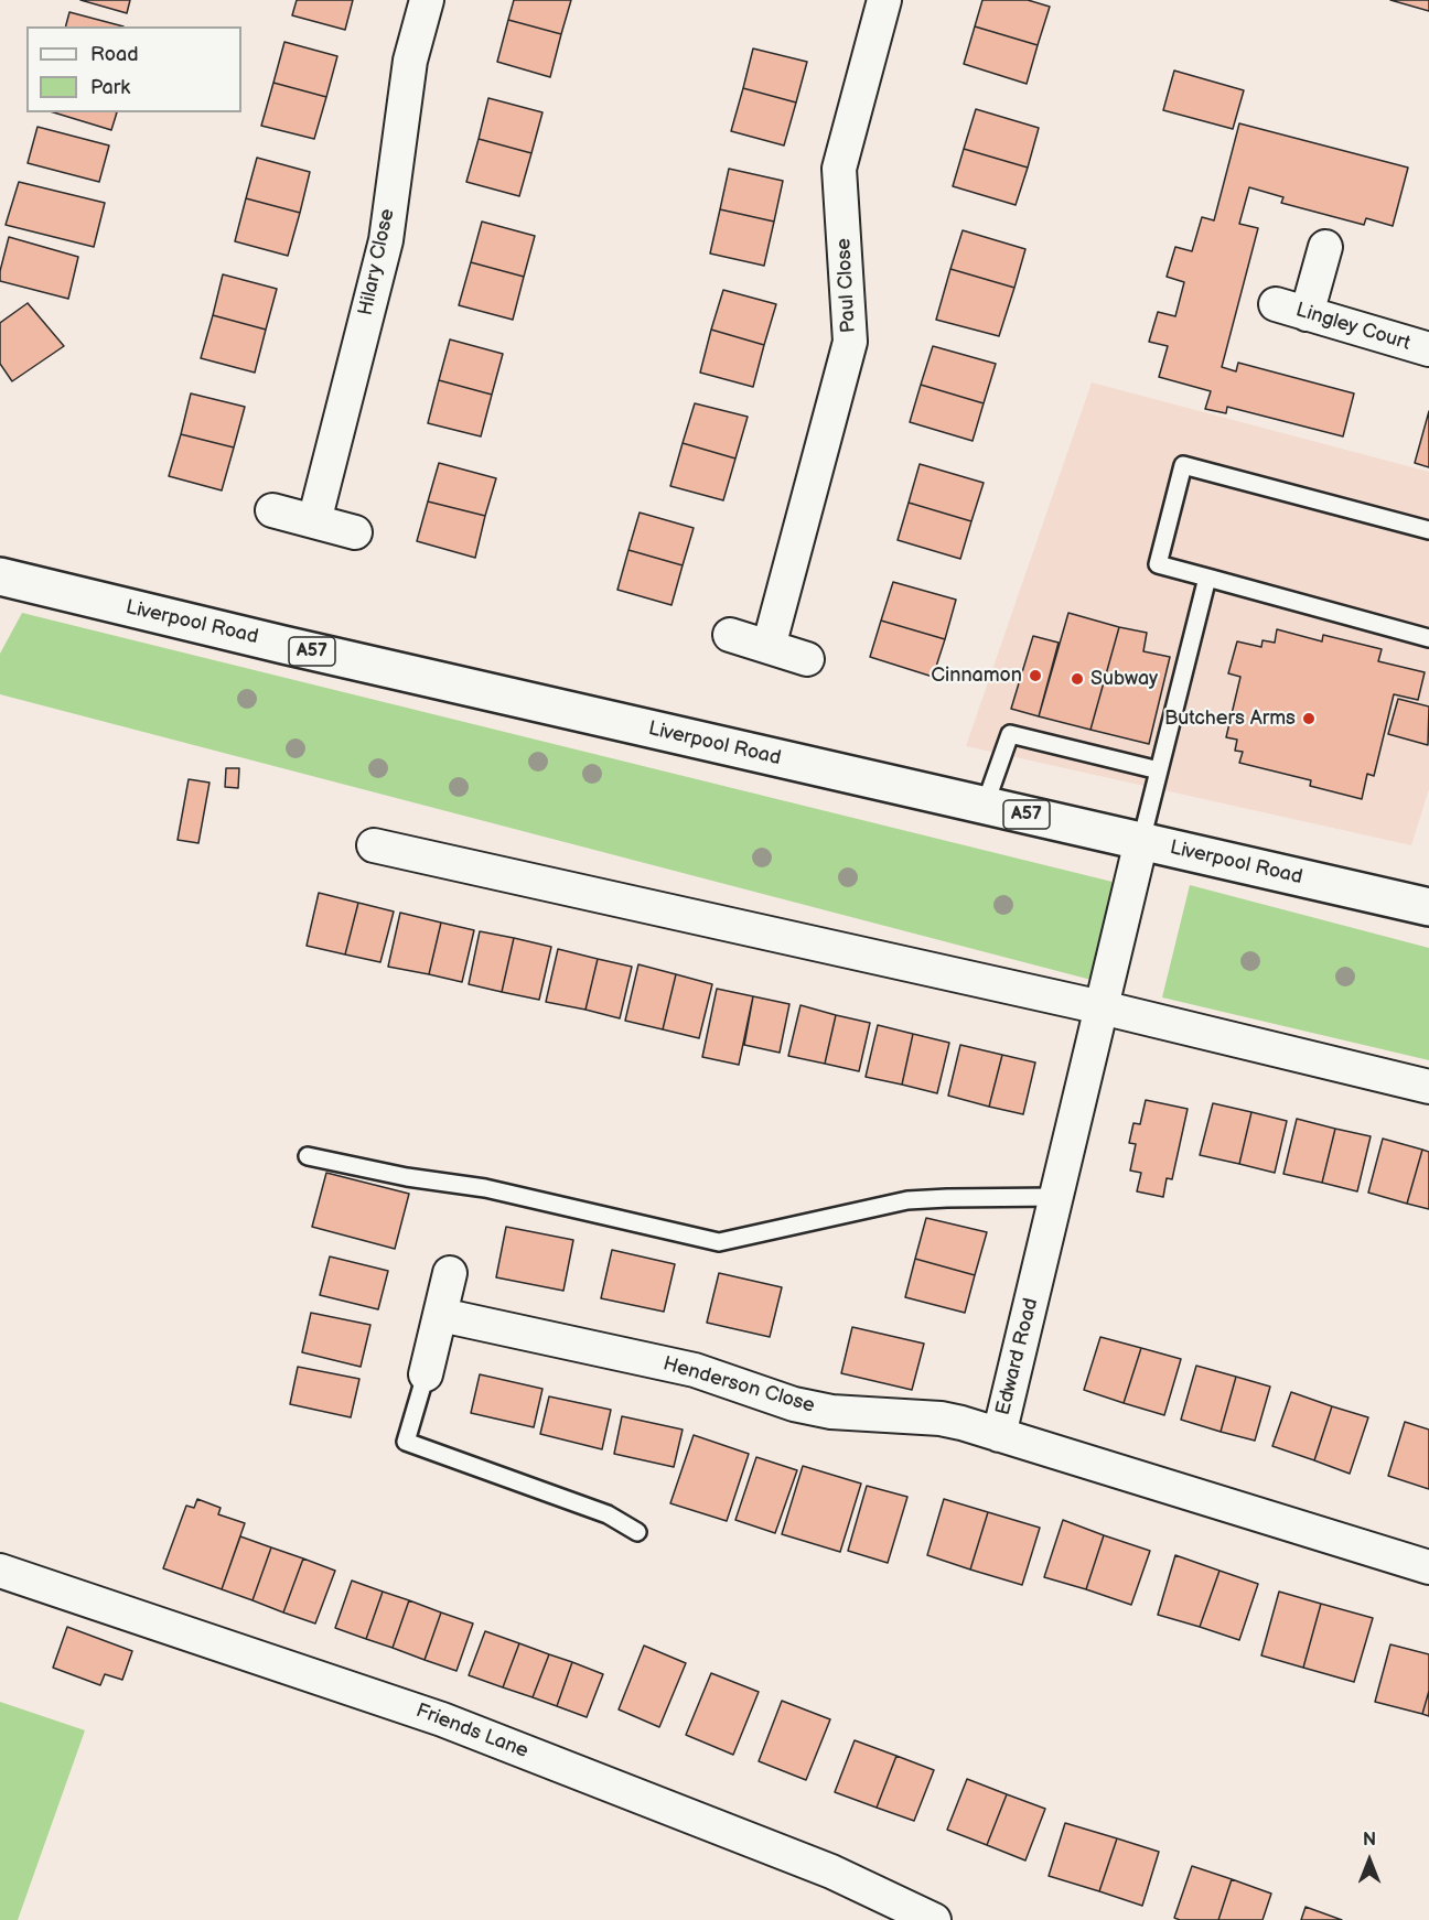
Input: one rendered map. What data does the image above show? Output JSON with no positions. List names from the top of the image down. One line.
{"streets":{"highway":["Liverpool Road","A57"],"street":["Hilary Close","Paul Close","Lingley Court","Edward Road","Henderson Close","Friends Lane"]},"crossings":[["Liverpool Road","Edward Road"],["Edward Road","Henderson Close"]],"places":["Cinnamon","Subway","Butchers Arms"],"legend":["Road","Park"],"north":"top"}
